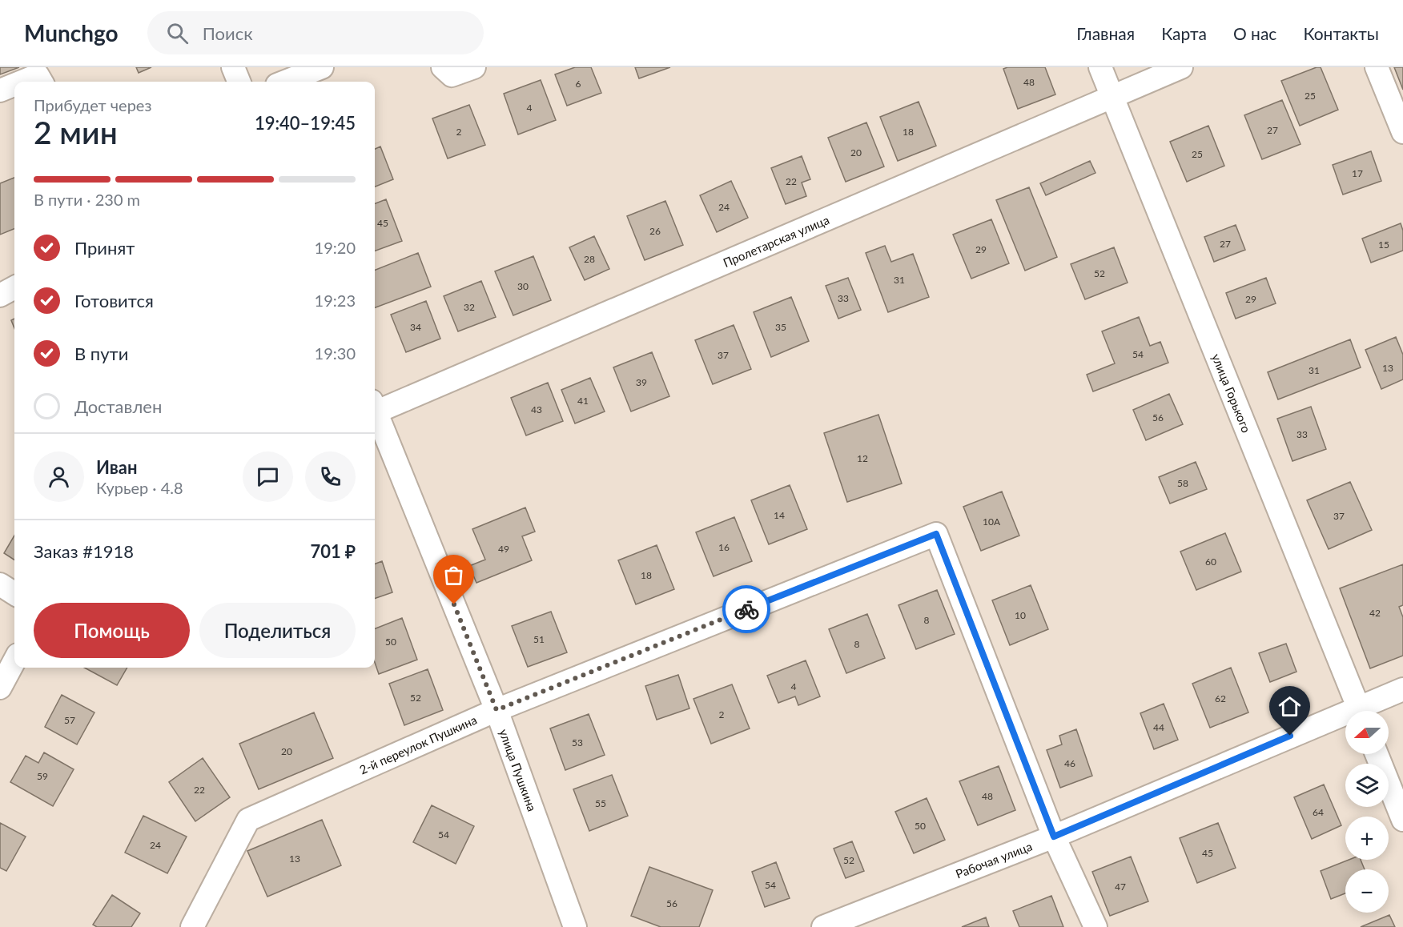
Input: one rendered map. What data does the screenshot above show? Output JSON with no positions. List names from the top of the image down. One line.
{"streets":{"street":["Пролетарская улица","улица Горького","2-й переулок Пушкина","улица Пушкина","Рабочая улица"]},"crossings":[["Пролетарская улица","улица Горького"],["2-й переулок Пушкина","улица Пушкина"],["2-й переулок Пушкина","Рабочая улица"]],"house_numbers":["48","6","25","4","27","2","18","20","25","17","22","24","45","26","27","15","29","28","52","31","30","33","29","32","34","35","54","37","13","31","39","41","43","56","33","12","58","14","37","10А","16","49","60","18","42","10","8","51","50","8","4","52","62","2","57","44","53","20","46","59","22","48","55","64","50","54","24","45","13","52","54","47","56"],"north":"left","page":{"header":"Munchgo","search":"Поиск","nav":["Главная","Карта","О нас","Контакты"],"heading":["2 мин","Прибудет через","19:40–19:45"],"panel":["Иван","Курьер · 4.8","Заказ #1918","701 ₽"],"bar":"В пути · 230 m","list":[["Принят","19:20"],["Готовится","19:23"],["В пути","19:30"],"Доставлен"],"buttons":["Помощь","Поделиться"],"map_buttons":["+","−"]}}
